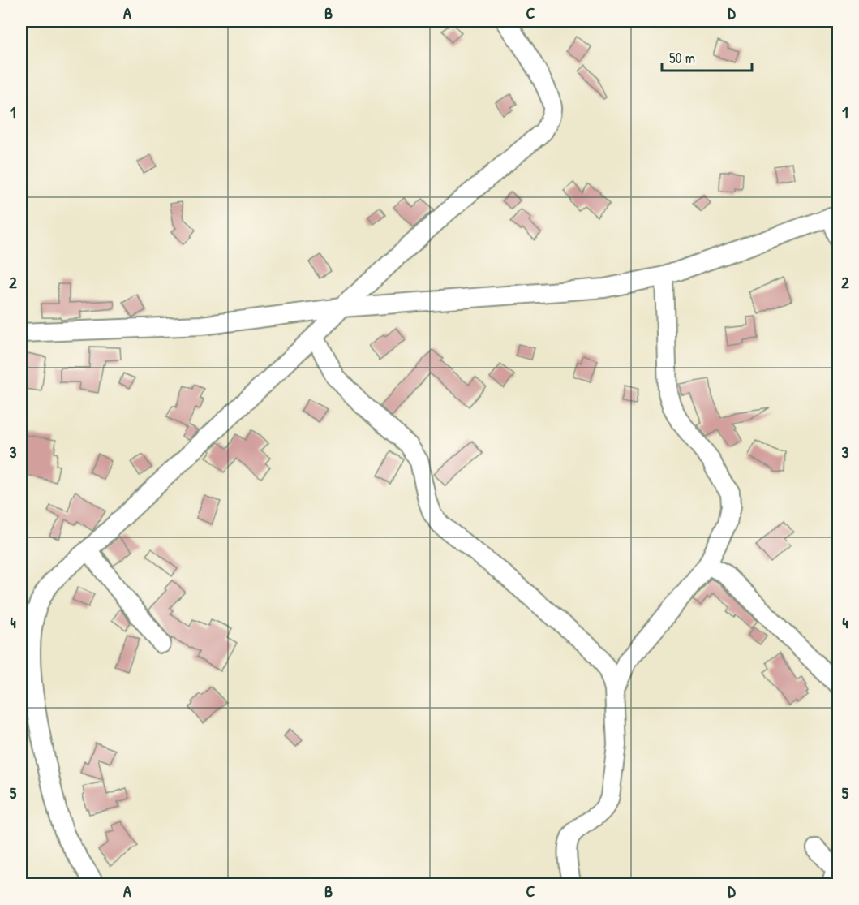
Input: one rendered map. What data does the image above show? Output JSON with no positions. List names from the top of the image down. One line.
{"scale_bar":"50 m","grid":{"columns":["A","B","C","D"],"rows":["1","2","3","4","5"]}}
